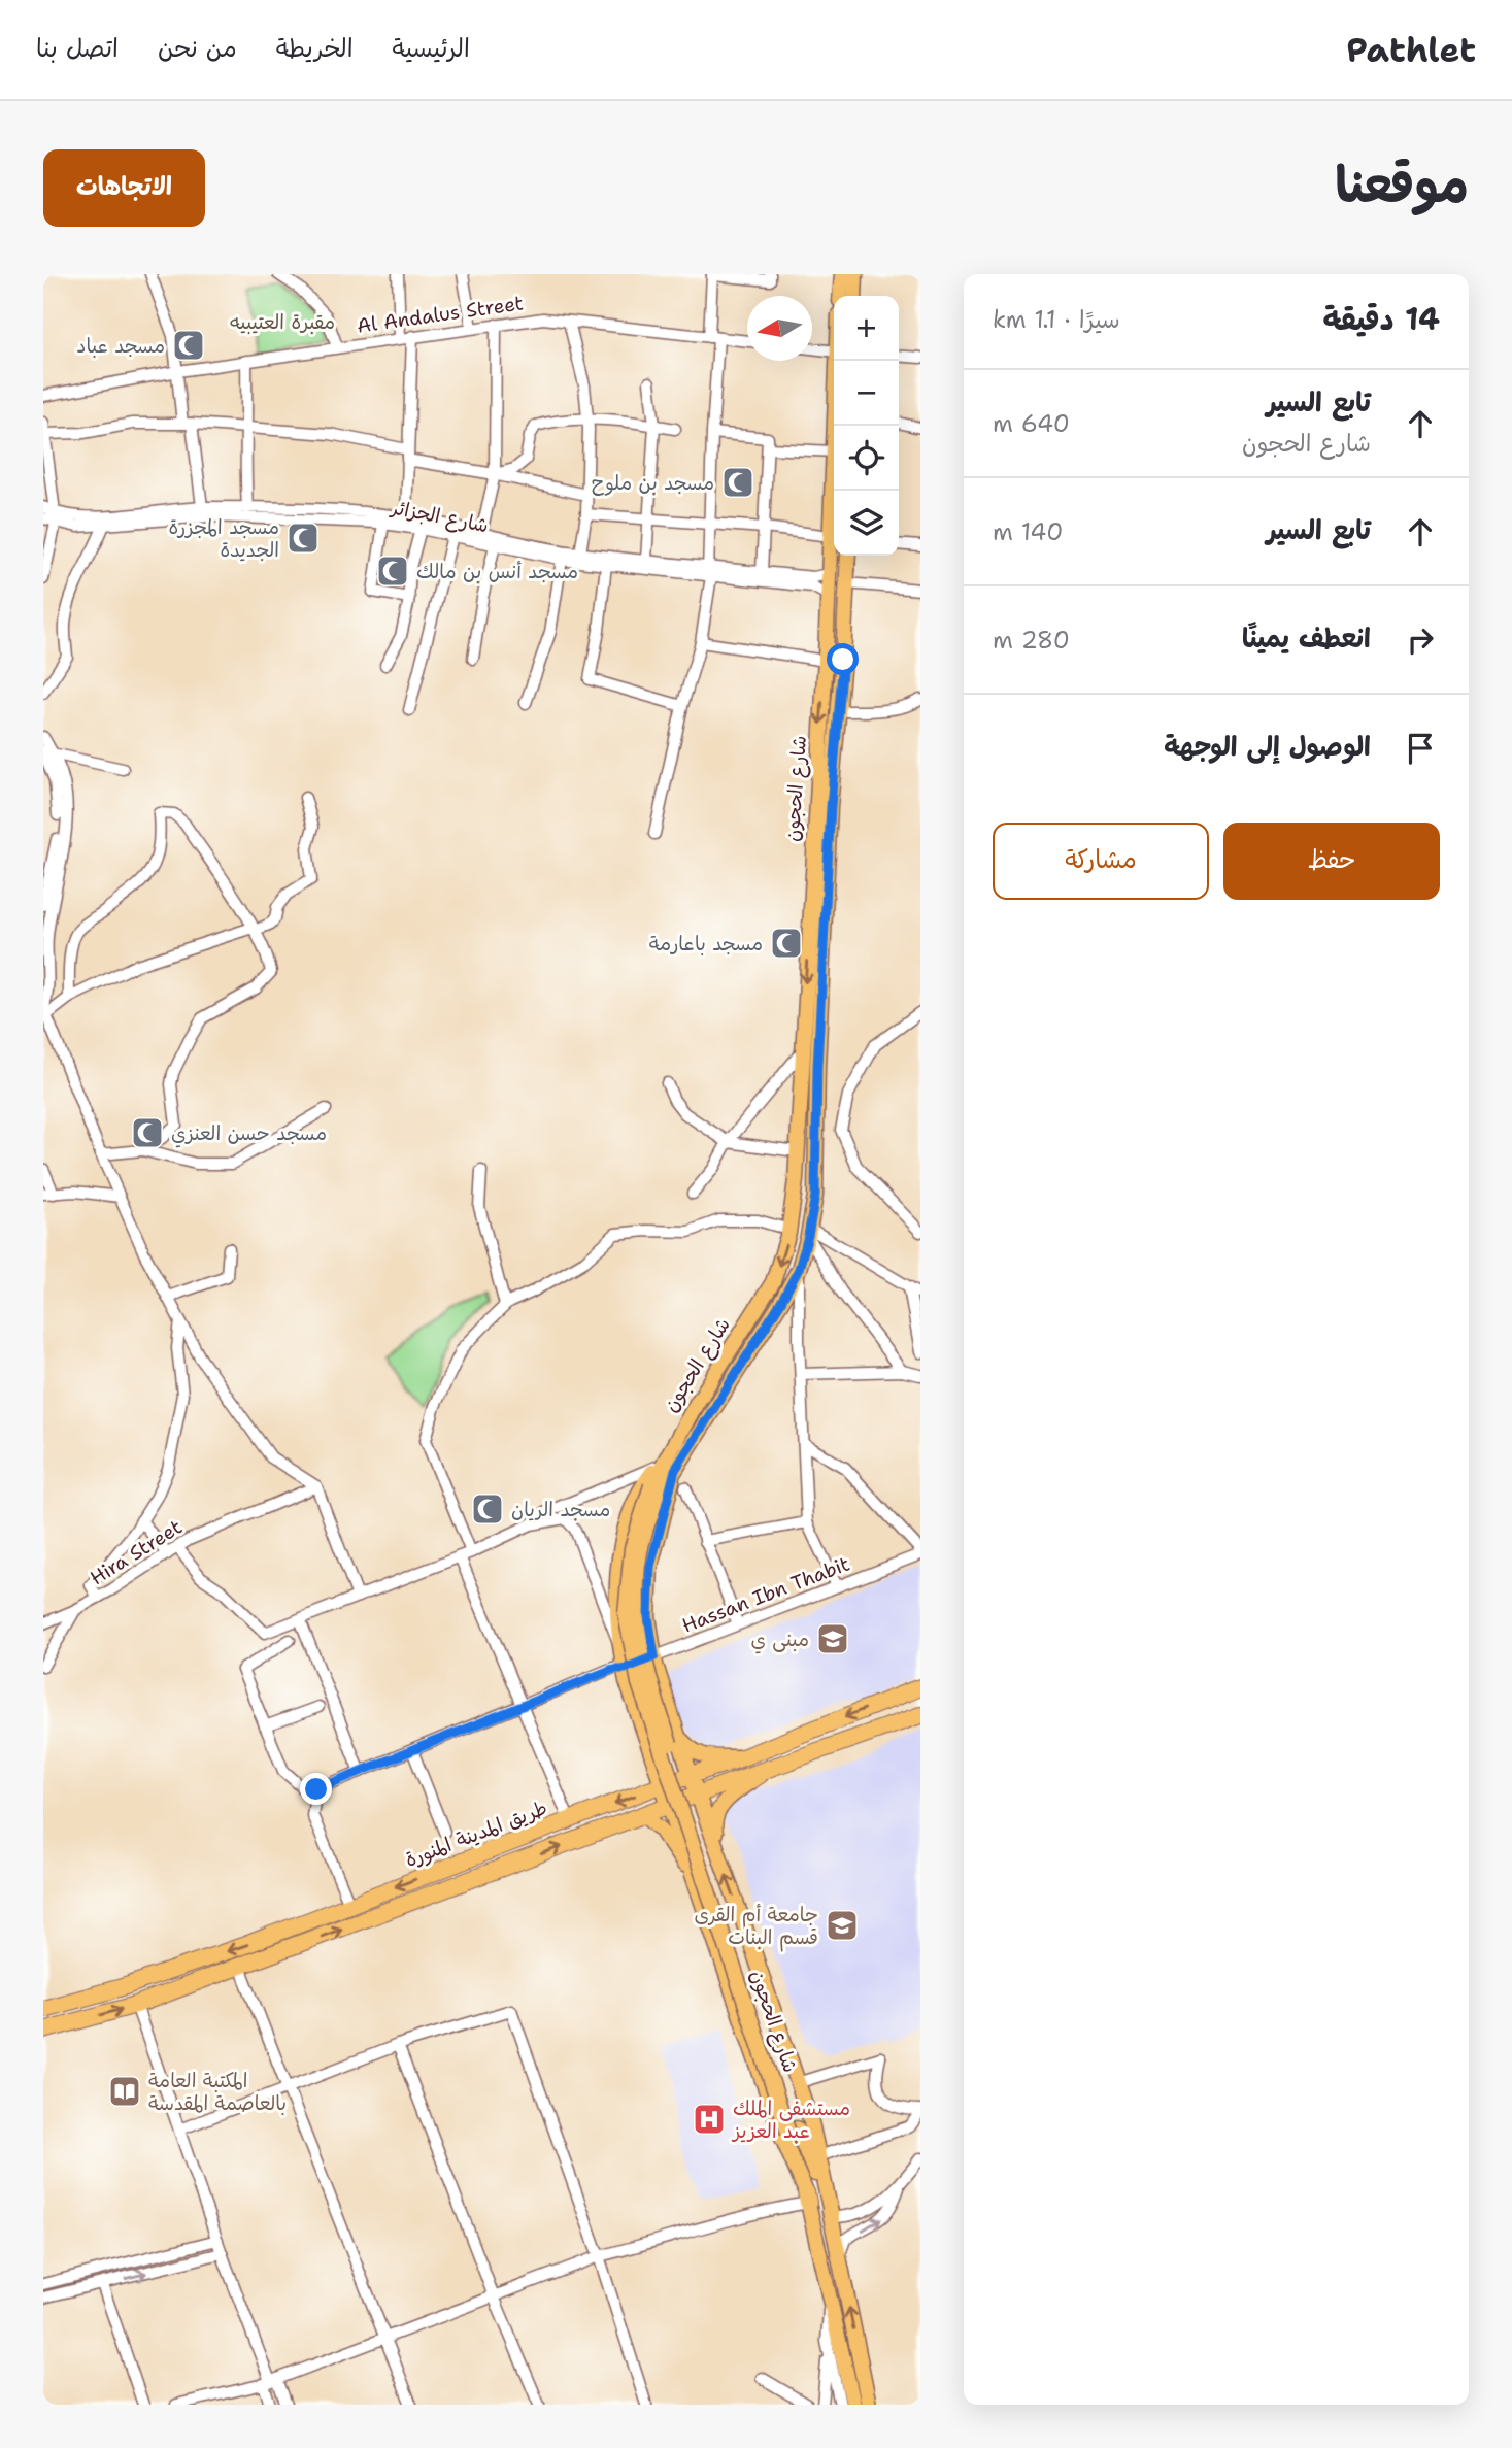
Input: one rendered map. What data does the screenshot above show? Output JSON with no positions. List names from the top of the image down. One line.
{"streets":{"highway":["طريق المدينة المنورة"],"main road":["شارع الحجون"],"street":["Al Andalus Street","شارع الجزائر","Hira Street","Hassan Ibn Thabit"]},"crossings":[["شارع الجزائر","شارع الحجون"]],"parks":["مقبرة العتيبيه"],"places":{"mosque":["مسجد عباد","مسجد بن ملوح","مسجد المجزرة الجديدة","مسجد أنس بن مالك","مسجد باعارمة","مسجد حسن العنزي","مسجد الريان"],"school or university":["مبنى ي","جامعة أم القرى قسم البنات"],"library":["المكتبة العامة بالعاصمة المقدسة"],"hospital":["مستشفى الملك عبد العزيز"]},"north":"left","page":{"header":"Pathlet","nav":["الرئيسية","الخريطة","من نحن","اتصل بنا"],"title":"موقعنا","buttons":["الاتجاهات",["حفظ","مشاركة"]],"heading":["14 دقيقة","سيرًا · 1.1 km"],"map_buttons":["+","−"],"list":[["تابع السير","شارع الحجون","640 m"],["تابع السير","140 m"],["انعطف يمينًا","280 m"],"الوصول إلى الوجهة"]}}
